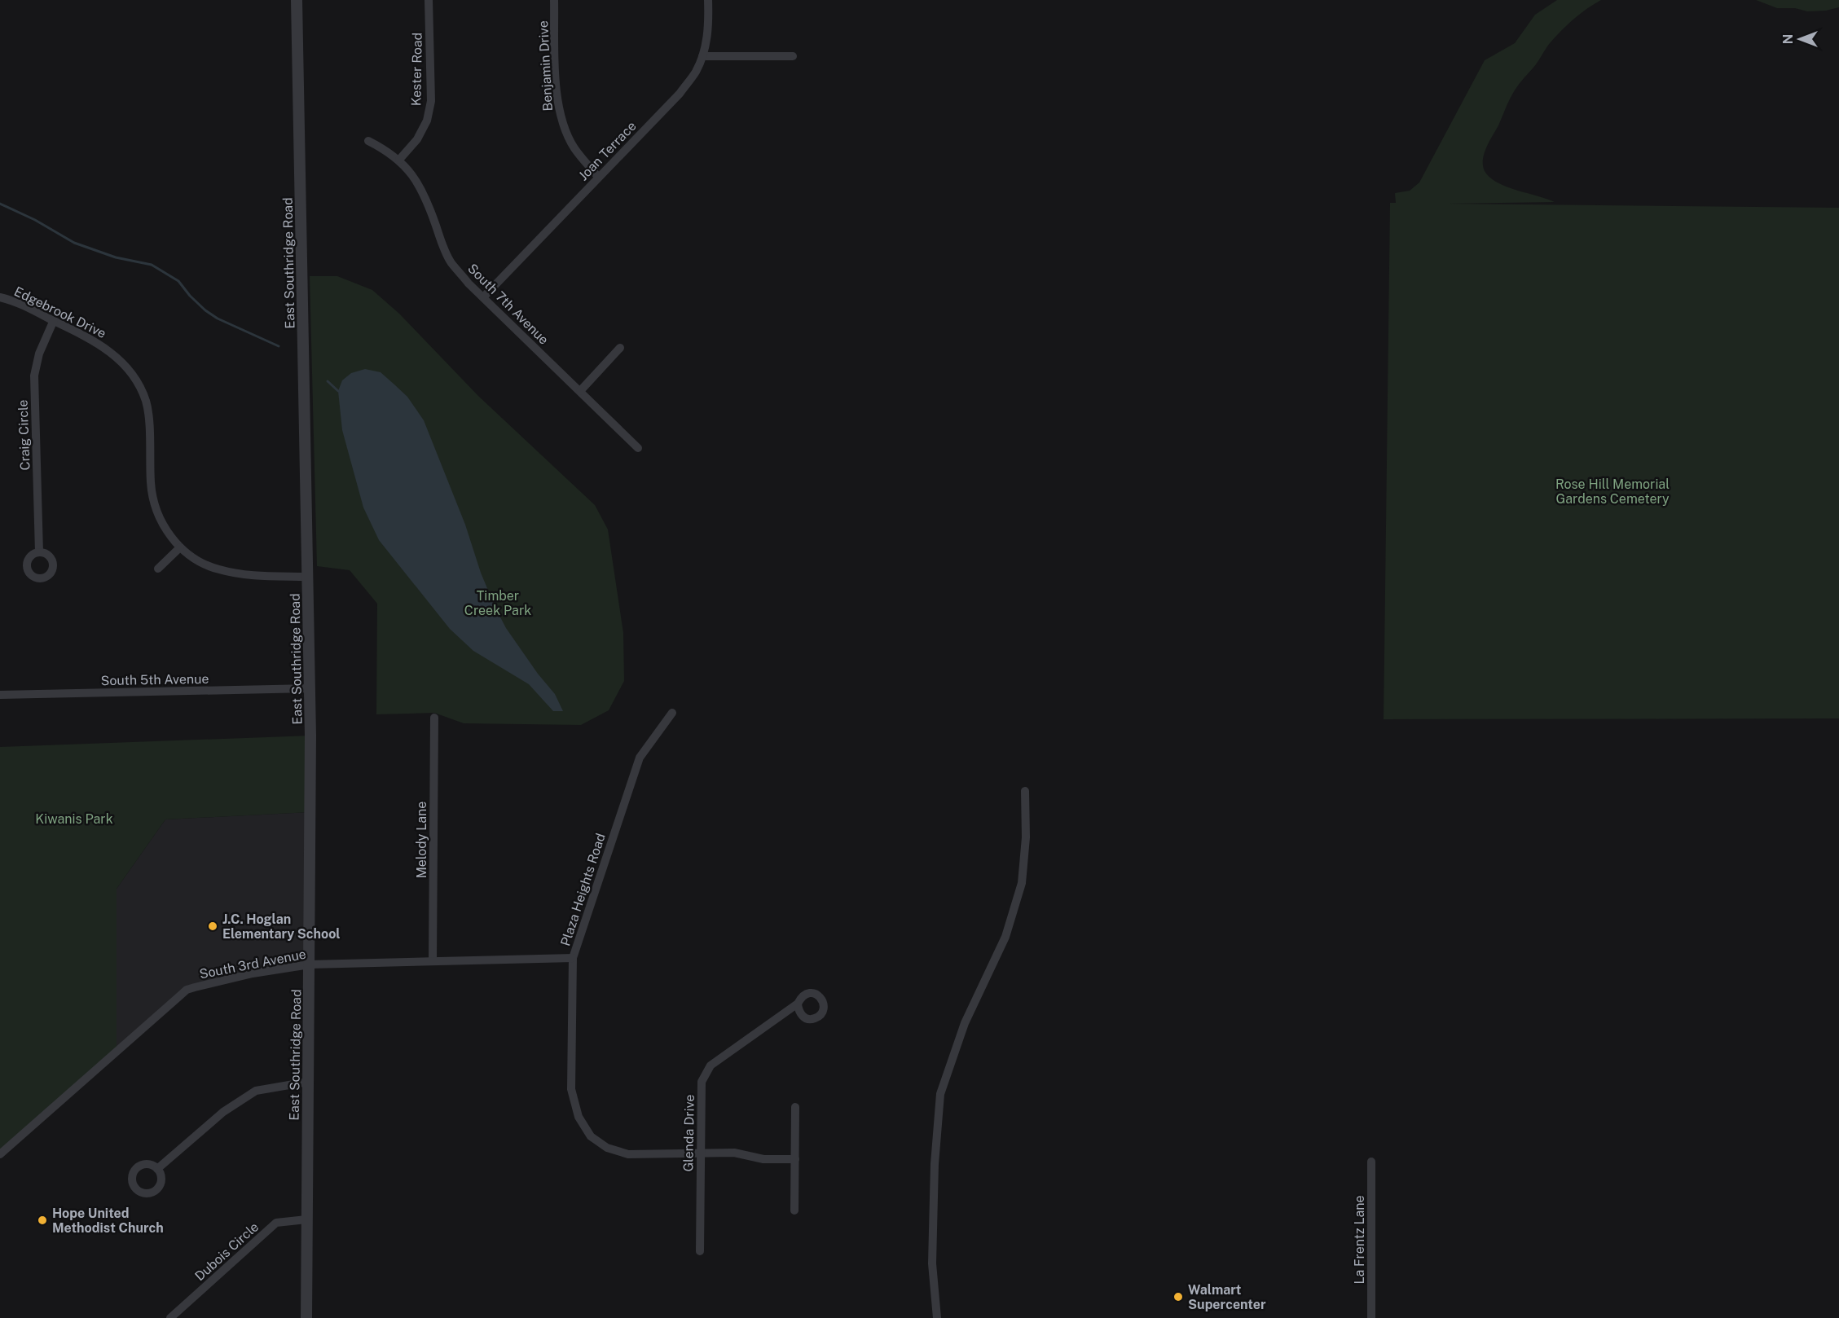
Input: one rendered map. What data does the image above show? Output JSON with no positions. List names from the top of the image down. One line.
{"streets":{"street":["Benjamin Drive","Kester Road","Joan Terrace","East Southridge Road","South 7th Avenue","Edgebrook Drive","Craig Circle","South 5th Avenue","Melody Lane","Plaza Heights Road","South 3rd Avenue","Glenda Drive","La Frentz Lane","Dubois Circle"]},"crossings":[["Benjamin Drive","Joan Terrace"],["Kester Road","South 7th Avenue"],["Joan Terrace","South 7th Avenue"],["East Southridge Road","Edgebrook Drive"],["East Southridge Road","South 5th Avenue"],["East Southridge Road","South 3rd Avenue"],["East Southridge Road","Dubois Circle"],["Edgebrook Drive","Craig Circle"],["Melody Lane","South 3rd Avenue"],["Plaza Heights Road","South 3rd Avenue"],["Plaza Heights Road","Glenda Drive"]],"parks":["Rose Hill Memorial Gardens Cemetery","Timber Creek Park","Kiwanis Park"],"places":["J.C. Hoglan Elementary School","Hope United Methodist Church","Walmart Supercenter"],"north":"left"}
